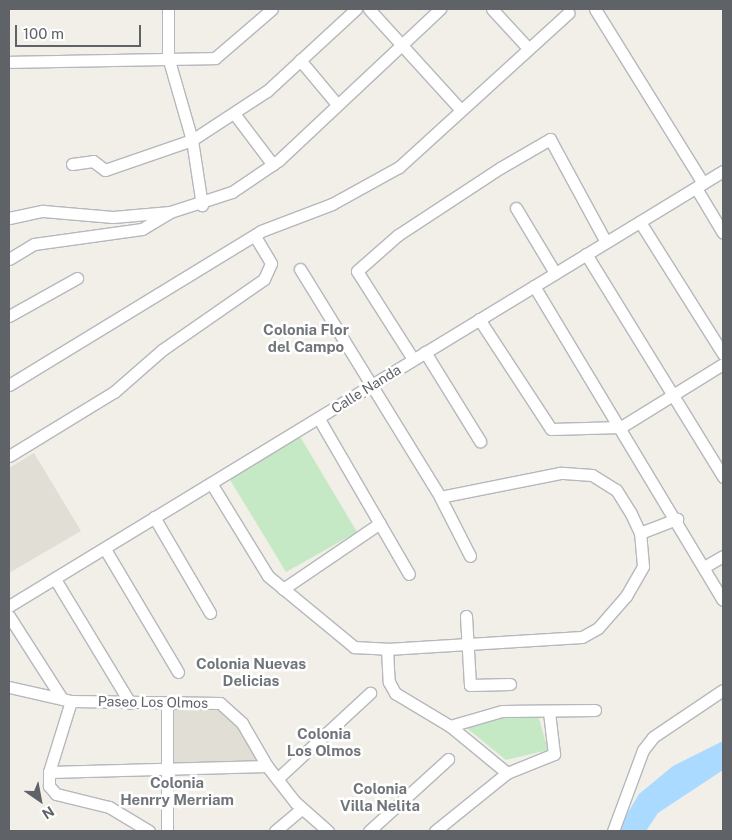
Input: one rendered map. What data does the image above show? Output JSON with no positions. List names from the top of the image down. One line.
{"streets":{"street":["Calle Nanda","Paseo Los Olmos"]},"districts":["Colonia Flor del Campo","Colonia Nuevas Delicias","Colonia Los Olmos","Colonia Henrry Merriam","Colonia Villa Nelita"],"scale_bar":"100 m","north":"bottom right"}
